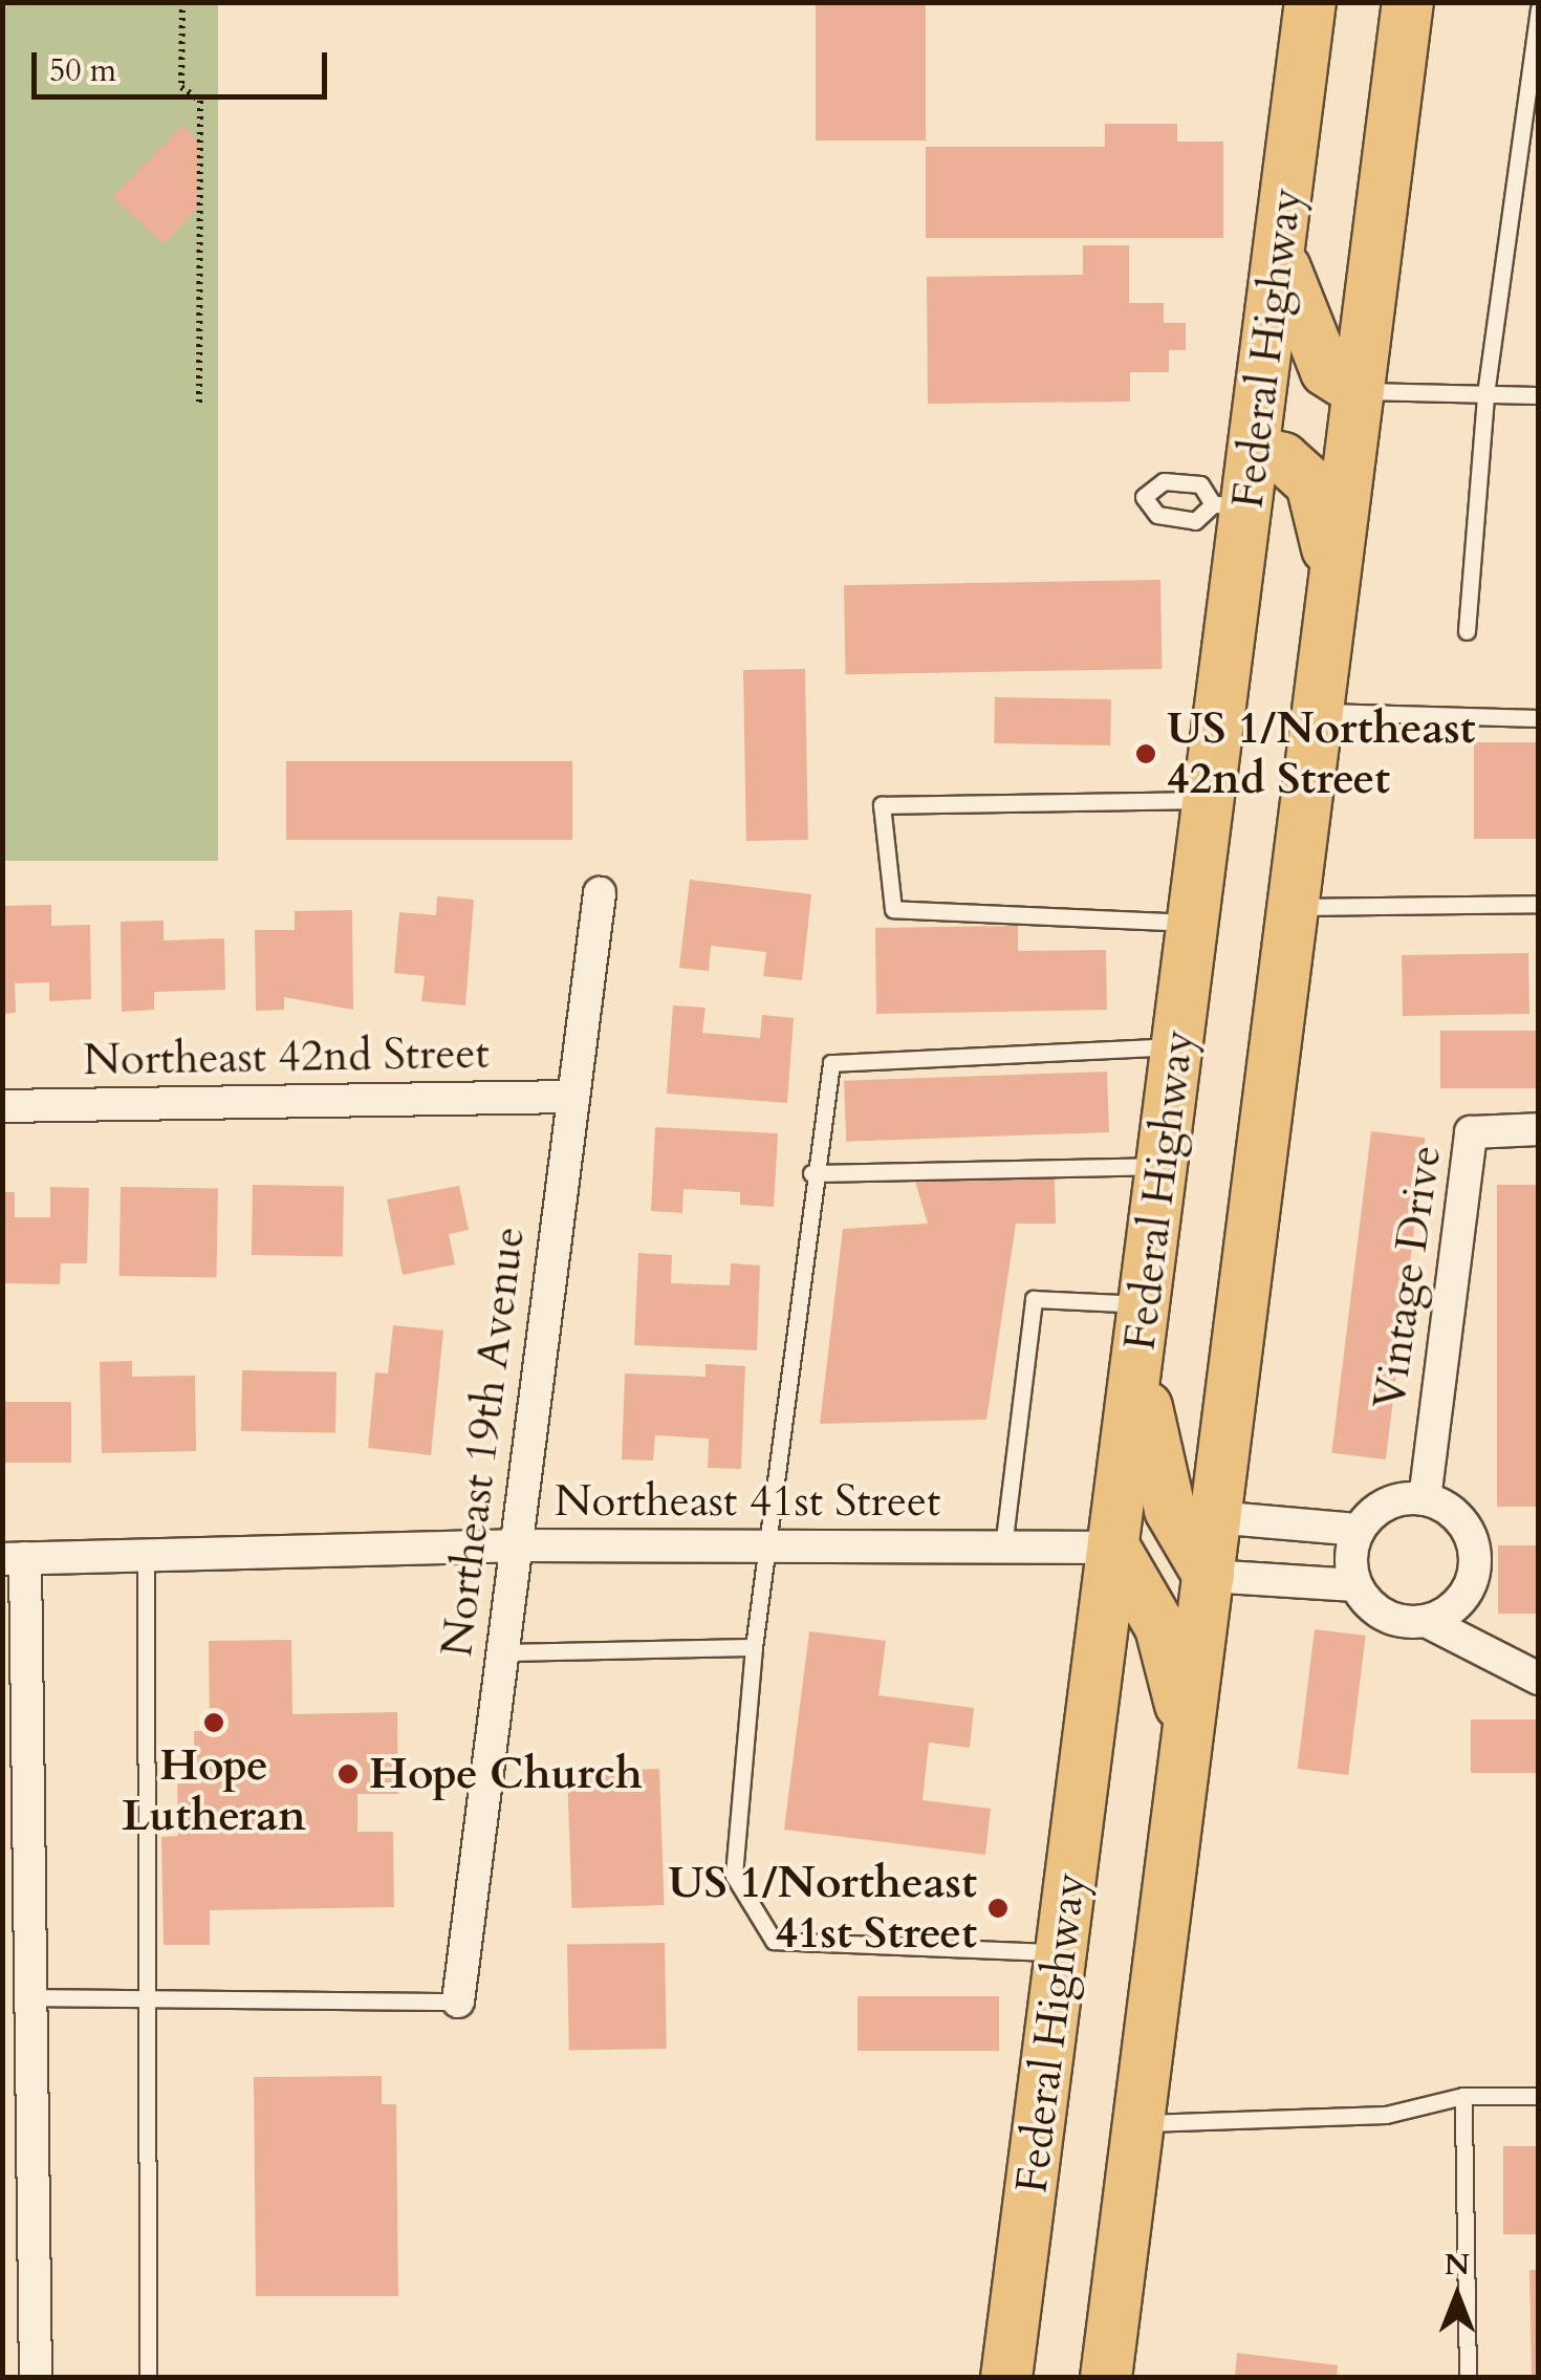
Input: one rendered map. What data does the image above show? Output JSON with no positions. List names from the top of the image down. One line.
{"streets":{"main road":["Federal Highway"],"street":["Northeast 42nd Street","Vintage Drive","Northeast 19th Avenue","Northeast 41st Street"]},"crossings":[["Federal Highway","Northeast 41st Street"],["Northeast 42nd Street","Northeast 19th Avenue"],["Northeast 19th Avenue","Northeast 41st Street"]],"places":["US 1/Northeast 42nd Street","Hope Lutheran","Hope Church","US 1/Northeast 41st Street"],"scale_bar":"50 m","north":"top"}
